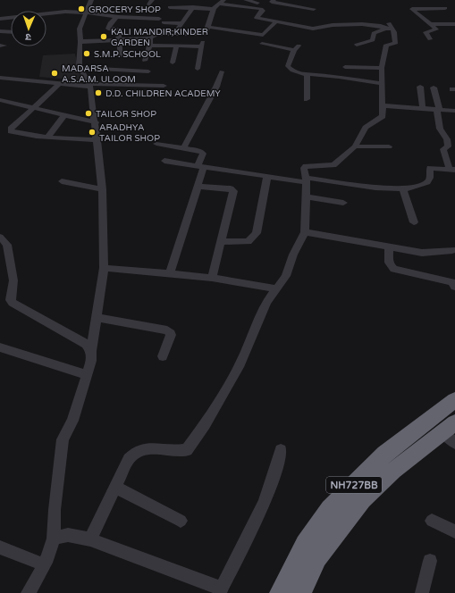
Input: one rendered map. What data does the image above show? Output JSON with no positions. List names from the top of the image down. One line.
{"streets":{"highway":["NH727BB"]},"places":["GROCERY SHOP","KALI MANDIR;KINDER GARDEN","S.M.P. SCHOOL","MADARSA A.S.A.M. ULOOM","D.D. CHILDREN ACADEMY","TAILOR SHOP","ARADHYA TAILOR SHOP"],"north":"bottom"}
